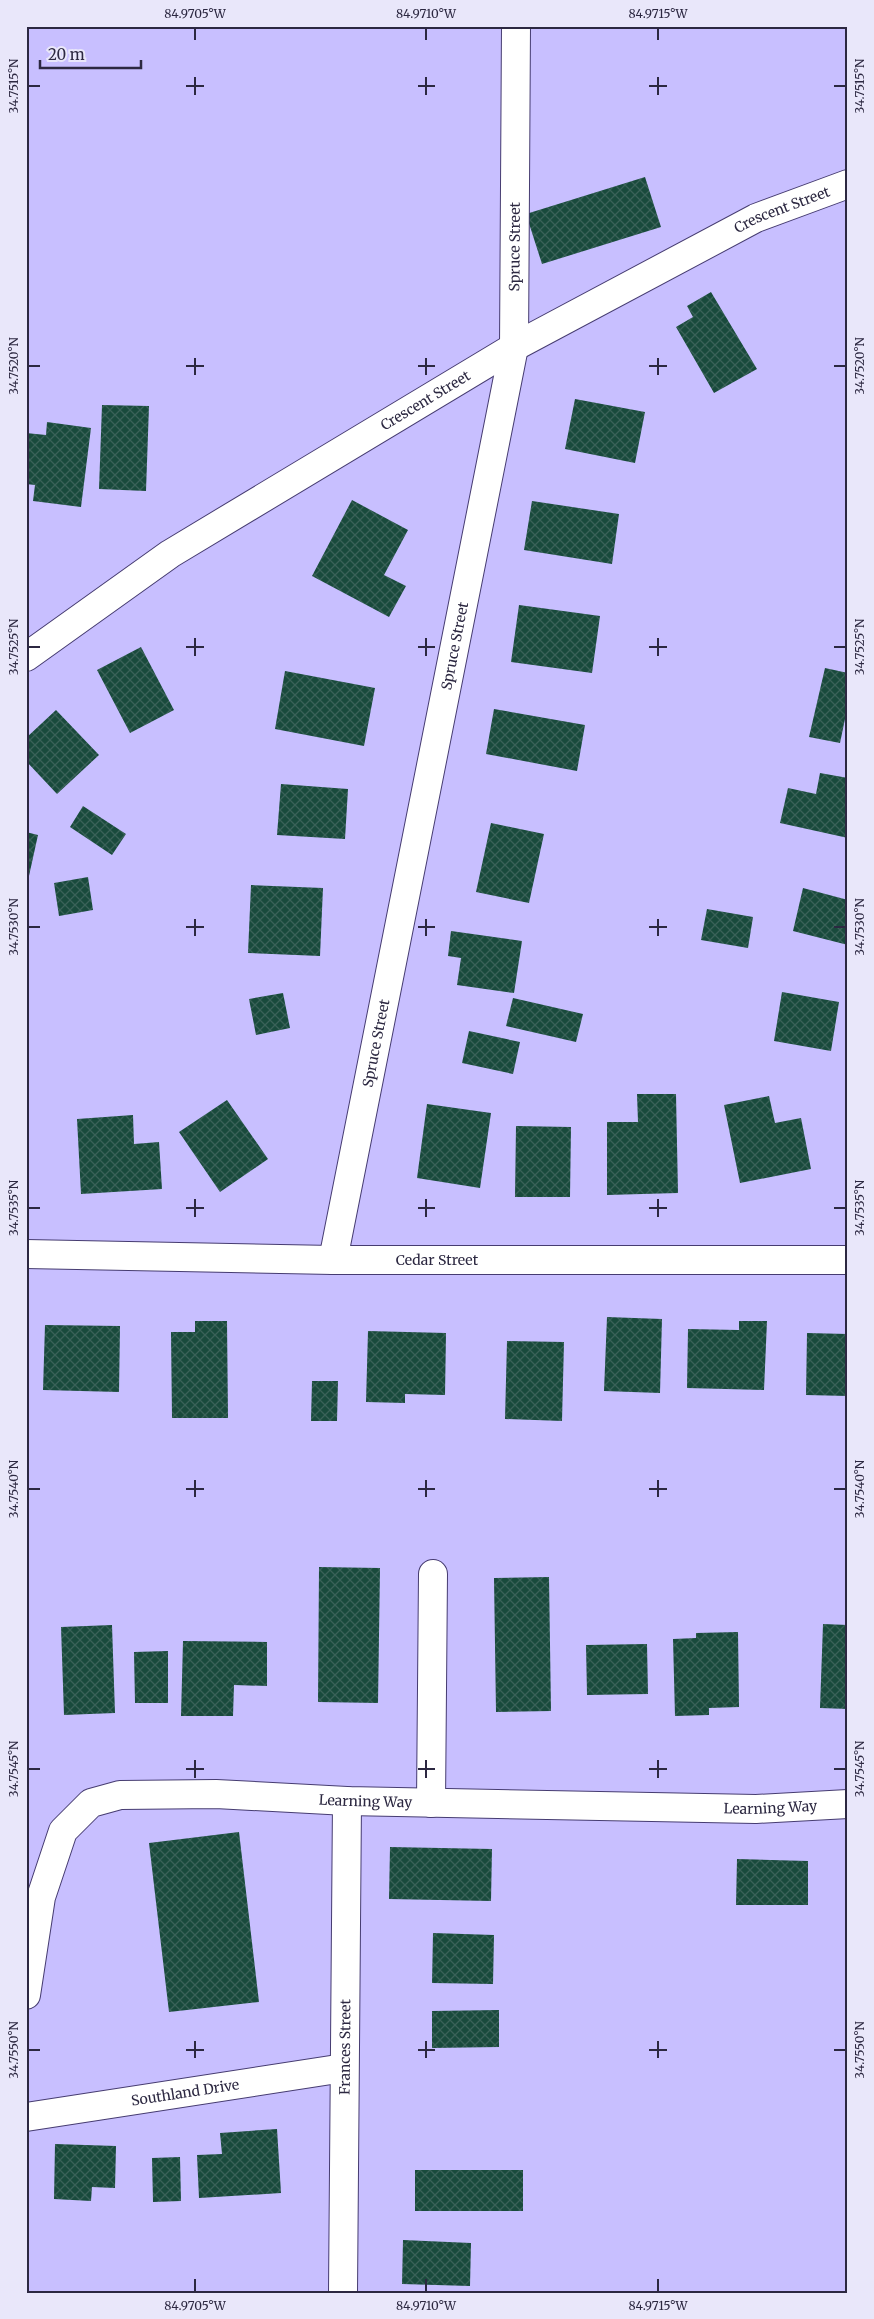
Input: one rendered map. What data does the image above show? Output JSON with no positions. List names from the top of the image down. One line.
{"streets":{"street":["Crescent Street","Spruce Street","Cedar Street","Learning Way","Frances Street","Southland Drive"]},"crossings":[["Crescent Street","Spruce Street"],["Spruce Street","Cedar Street"],["Learning Way","Frances Street"],["Frances Street","Southland Drive"]],"scale_bar":"20 m","coordinates":["84.9705°W","84.9710°W","84.9715°W","34.7515°N","34.7520°N","34.7525°N","34.7530°N","34.7535°N","34.7540°N","34.7545°N","34.7550°N"]}
